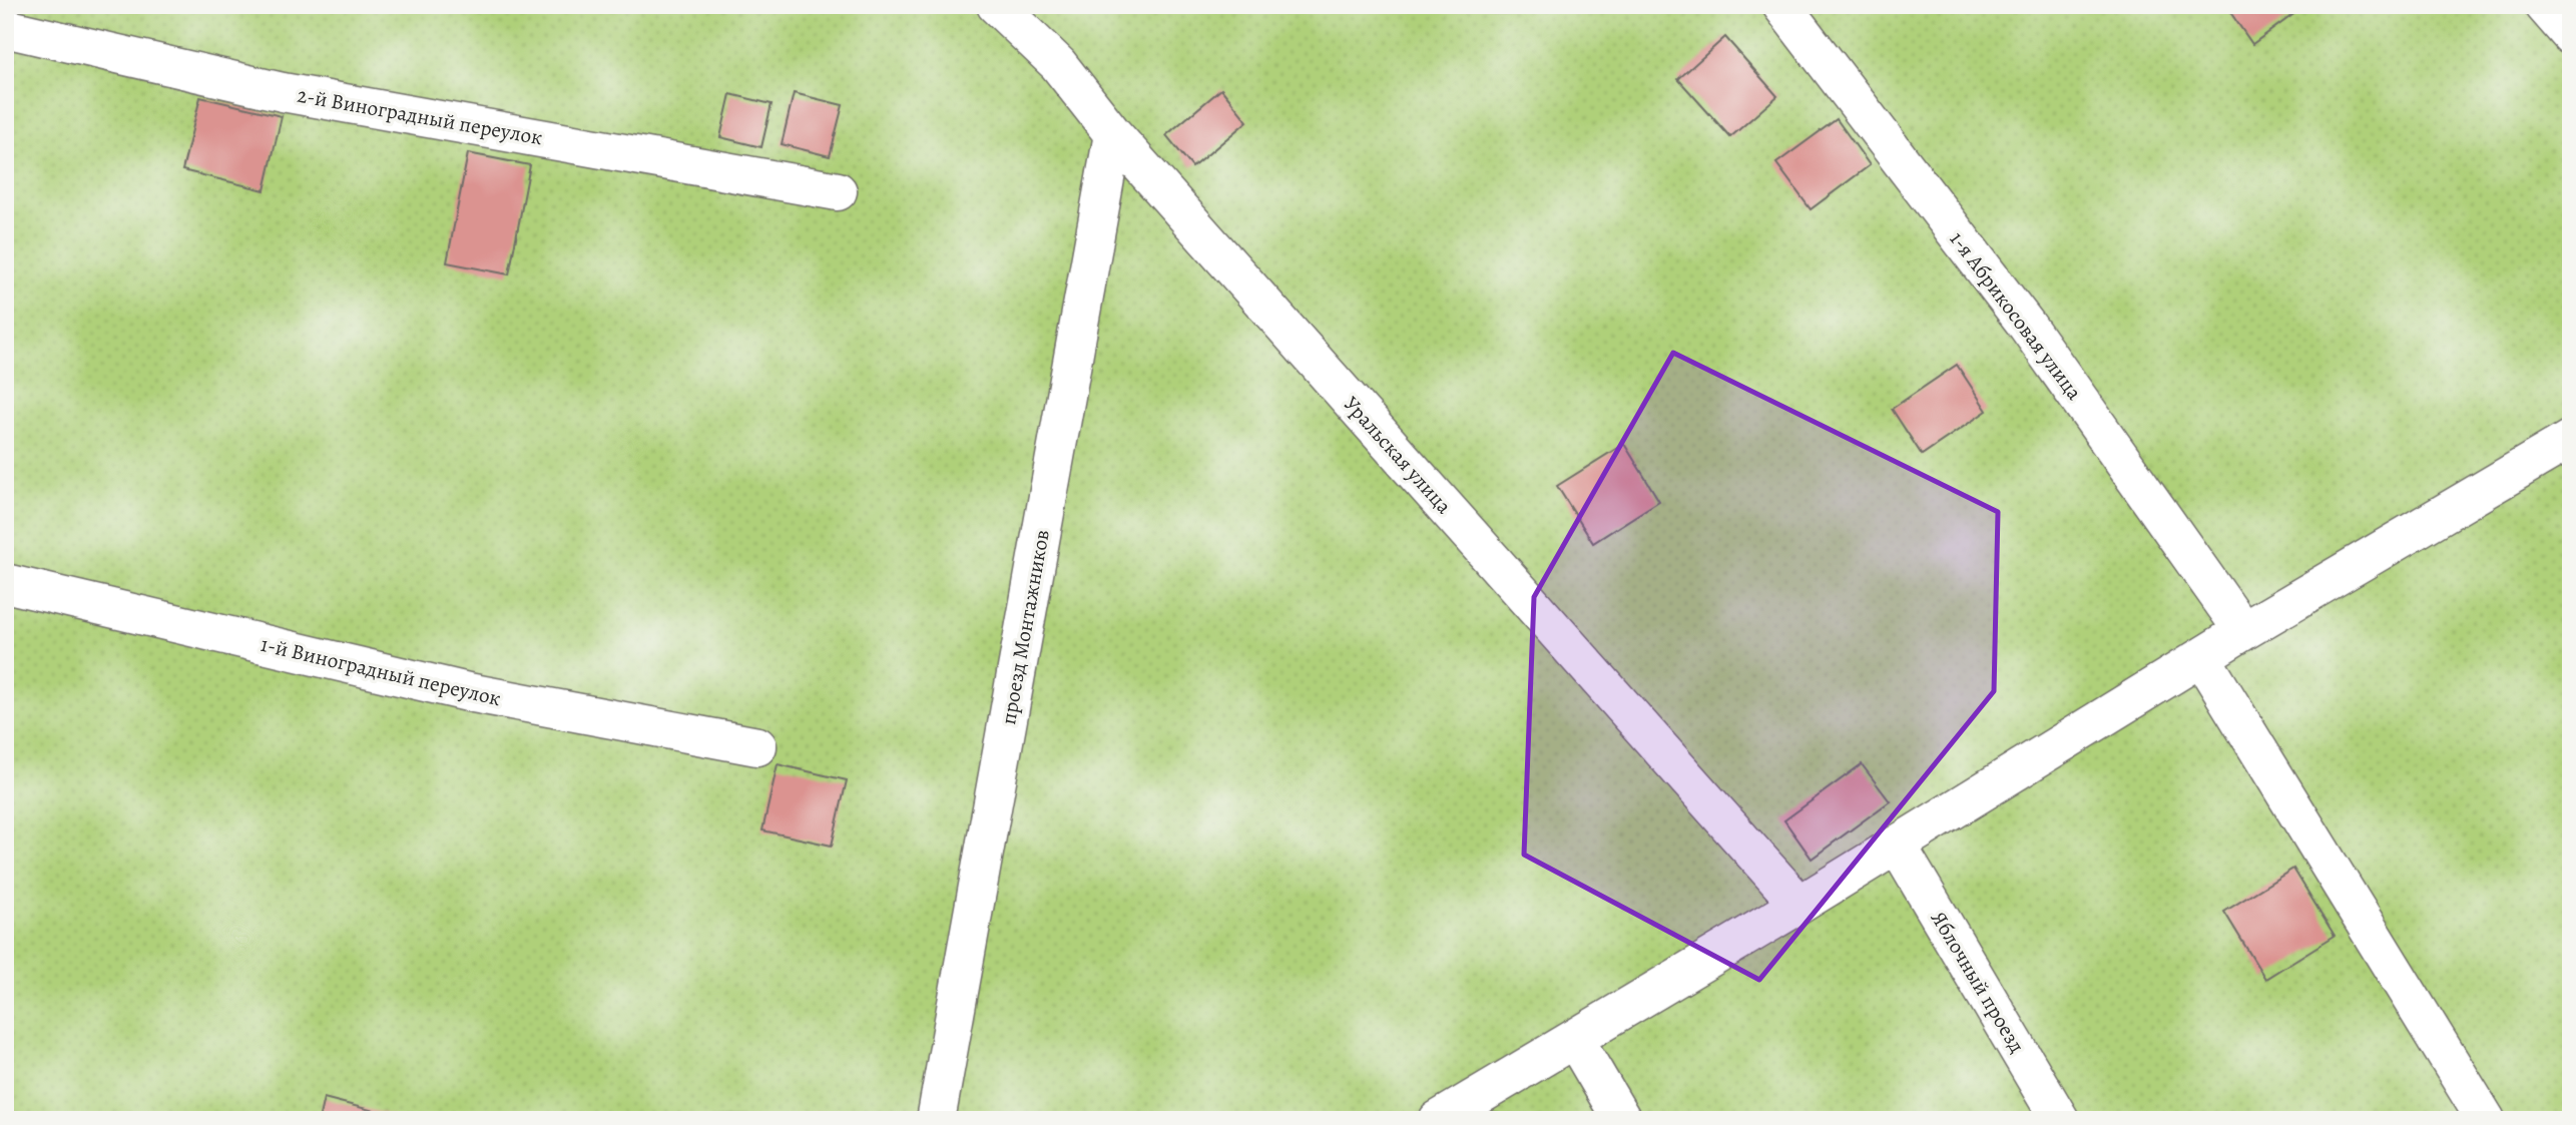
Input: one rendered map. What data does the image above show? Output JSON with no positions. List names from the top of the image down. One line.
{"streets":{"street":["2-й Виноградный переулок","1-я Абрикосовая улица","Уральская улица","проезд Монтажников","1-й Виноградный переулок","Яблочный проезд"]},"crossings":[["Уральская улица","проезд Монтажников"]]}
